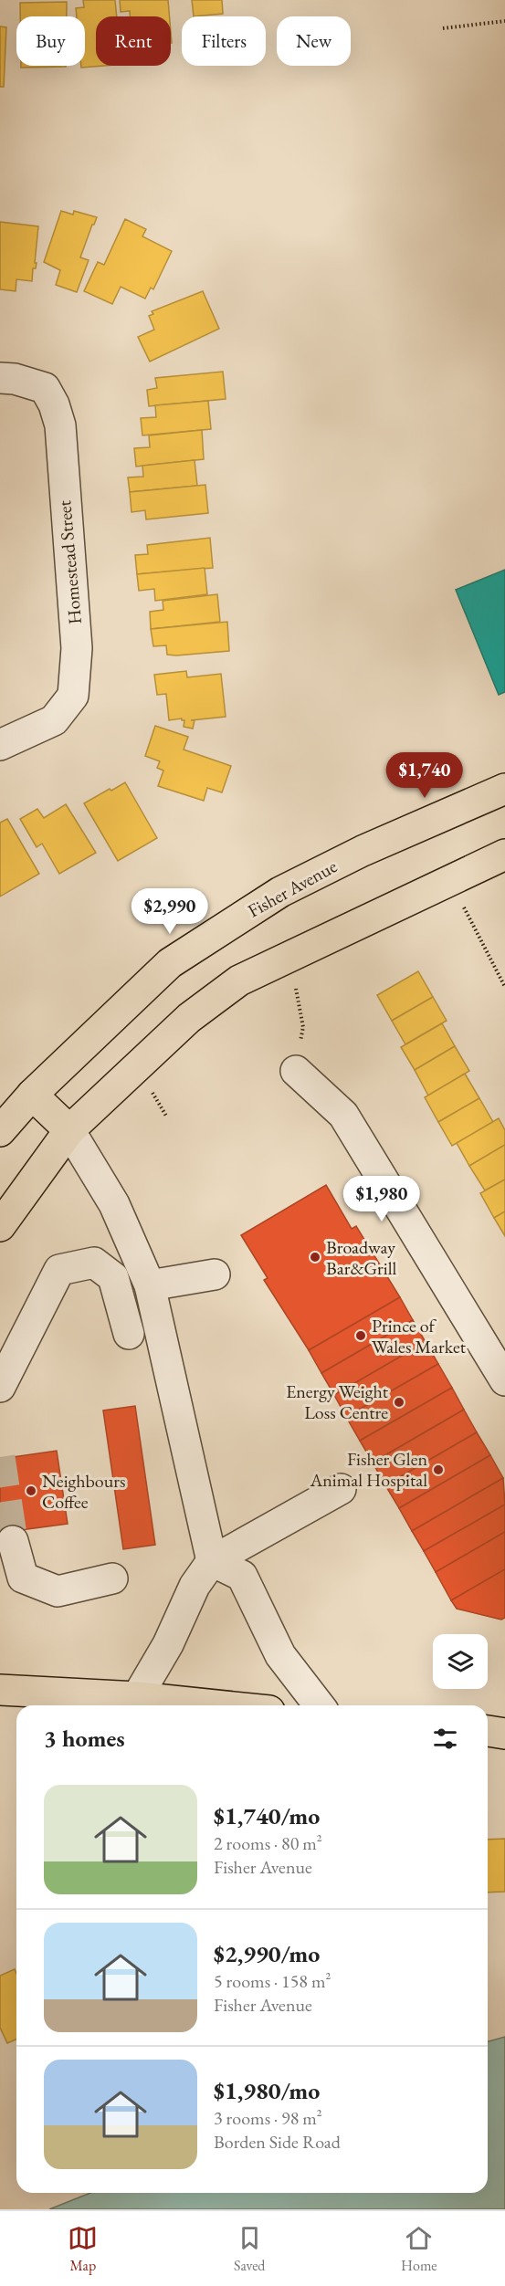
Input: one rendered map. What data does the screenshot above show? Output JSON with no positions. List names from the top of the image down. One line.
{"streets":{"main road":["Fisher Avenue"],"street":["Homestead Street"]},"places":["Broadway Bar&Grill","Prince of Wales Market","Energy Weight Loss Centre","Fisher Glen Animal Hospital","Neighbours Coffee"],"page":{"chip":["Buy","Rent","Filters","New"],"price":["$1,740","$2,990","$1,980"],"heading":"3 homes","list":[{"name":"$1,740/mo","note":"2 rooms · 80 m² · Fisher Avenue"},{"name":"$2,990/mo","note":"5 rooms · 158 m² · Fisher Avenue"},{"name":"$1,980/mo","note":"3 rooms · 98 m² · Borden Side Road"}],"tabs":["Map","Saved","Home"]}}
